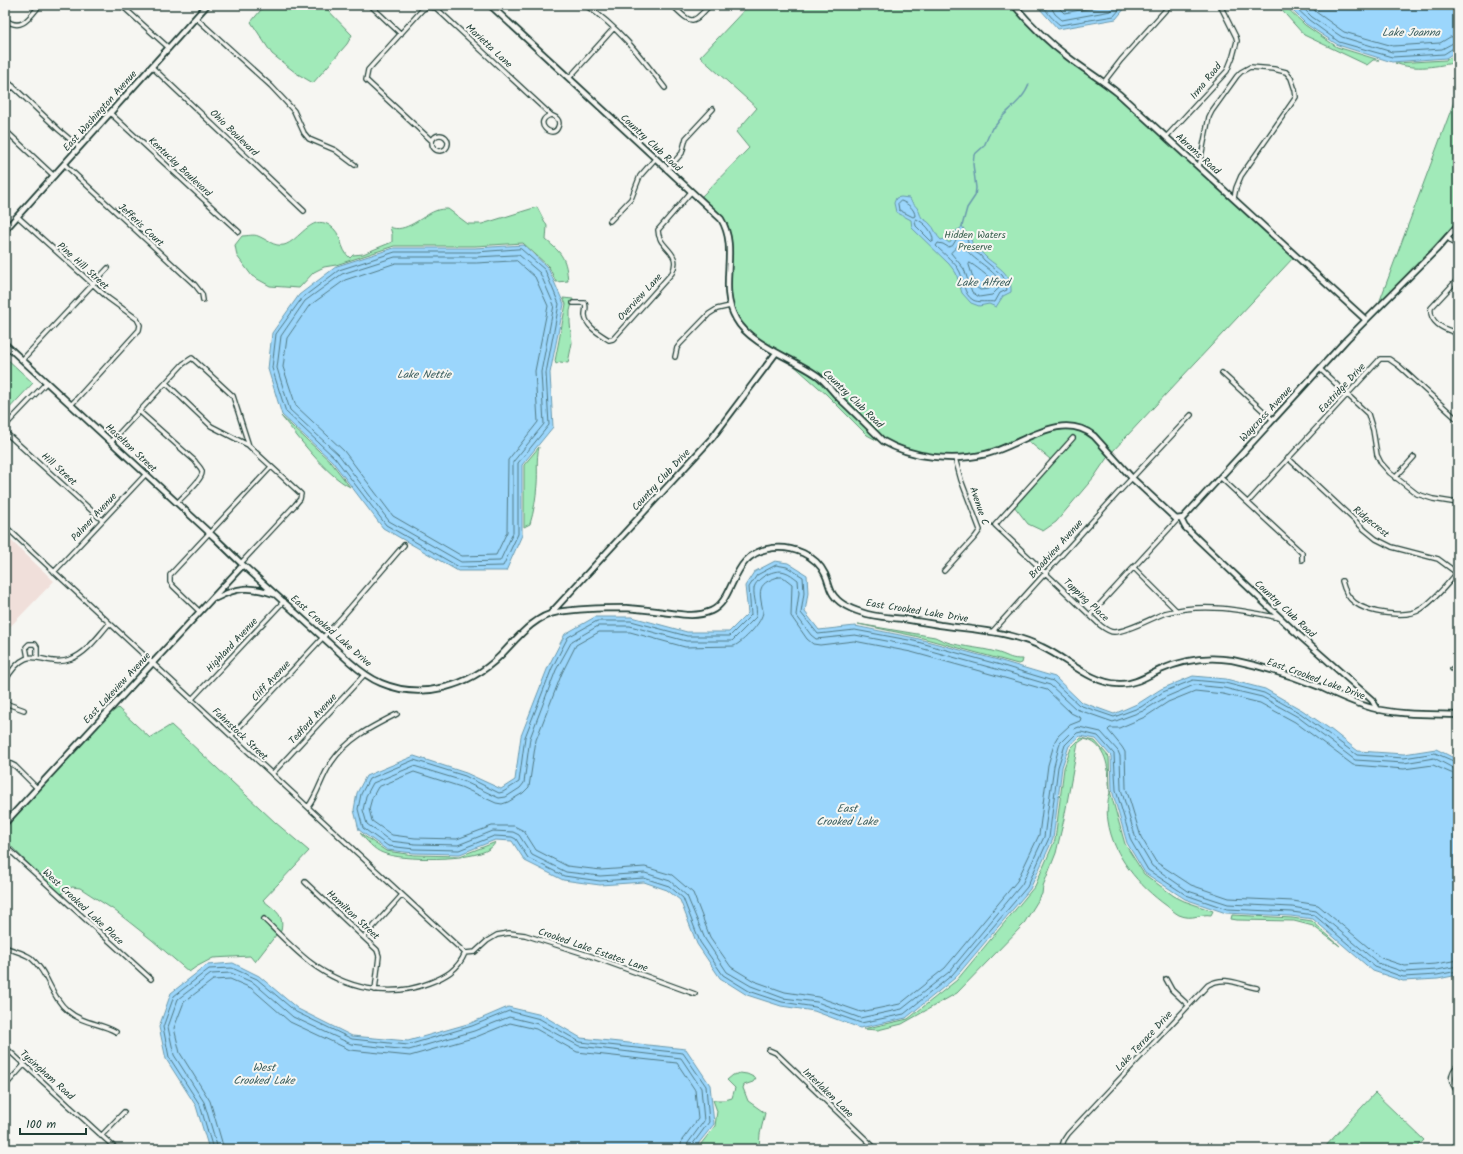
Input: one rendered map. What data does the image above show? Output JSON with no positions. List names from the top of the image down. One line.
{"streets":{"street":["Marietta Lane","Irma Road","East Washington Avenue","Ohio Boulevard","Country Club Road","Abrams Road","Kentucky Boulevard","Jefferis Court","Pine Hill Street","Overview Lane","Eastridge Drive","Waycross Avenue","Haselton Street","Hill Street","Country Club Drive","Avenue C","Palmer Avenue","Ridgecrest","Broadview Avenue","Topping Place","East Crooked Lake Drive","Highland Avenue","Cliff Avenue","East Lakeview Avenue","Tedford Avenue","Fahnstock Street","West Crooked Lake Place","Hamilton Street","Crooked Lake Estates Lane","Lake Terrace Drive","Tysingham Road","Interlaken Lane"]},"crossings":[["Irma Road","Abrams Road"],["East Washington Avenue","Ohio Boulevard"],["East Washington Avenue","Kentucky Boulevard"],["East Washington Avenue","Jefferis Court"],["East Washington Avenue","Pine Hill Street"],["Country Club Road","Overview Lane"],["Country Club Road","Waycross Avenue"],["Country Club Road","Country Club Drive"],["Country Club Road","Avenue C"],["Country Club Road","Broadview Avenue"],["Country Club Road","Topping Place"],["Country Club Road","East Crooked Lake Drive"],["Abrams Road","Waycross Avenue"],["Pine Hill Street","Haselton Street"],["Eastridge Drive","Ridgecrest"],["Waycross Avenue","Topping Place"],["Haselton Street","Palmer Avenue"],["Haselton Street","East Crooked Lake Drive"],["Haselton Street","East Lakeview Avenue"],["Hill Street","Palmer Avenue"],["Country Club Drive","East Crooked Lake Drive"],["Palmer Avenue","Fahnstock Street"],["Broadview Avenue","Topping Place"],["Broadview Avenue","East Crooked Lake Drive"],["East Crooked Lake Drive","Highland Avenue"],["East Crooked Lake Drive","Cliff Avenue"],["East Crooked Lake Drive","East Lakeview Avenue"],["East Crooked Lake Drive","Tedford Avenue"],["Highland Avenue","Fahnstock Street"],["Cliff Avenue","Fahnstock Street"],["East Lakeview Avenue","Fahnstock Street"],["Tedford Avenue","Fahnstock Street"],["Fahnstock Street","Crooked Lake Estates Lane"]],"water":["Lake Joanna","Lake Alfred","Lake Nettie","East Crooked Lake","West Crooked Lake"],"parks":["Hidden Waters Preserve"],"scale_bar":"100 m"}
